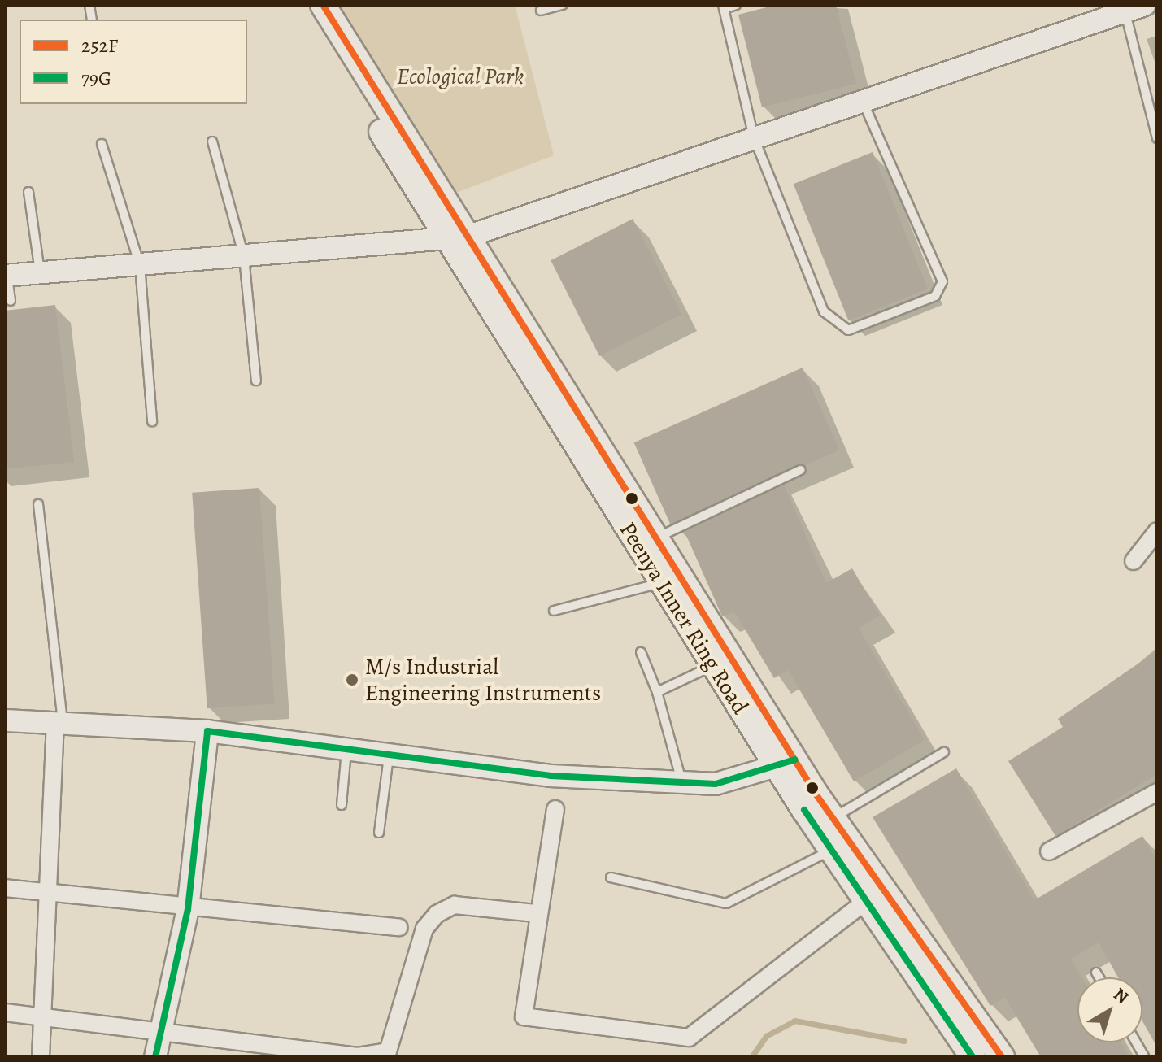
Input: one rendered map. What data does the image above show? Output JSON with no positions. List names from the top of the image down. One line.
{"streets":{"main road":["Peenya Inner Ring Road"]},"parks":["Ecological Park"],"places":["M/s Industrial Engineering Instruments"],"lines":["transit line 252F","transit line 79G"],"legend":["252F","79G"],"north":"top right"}
